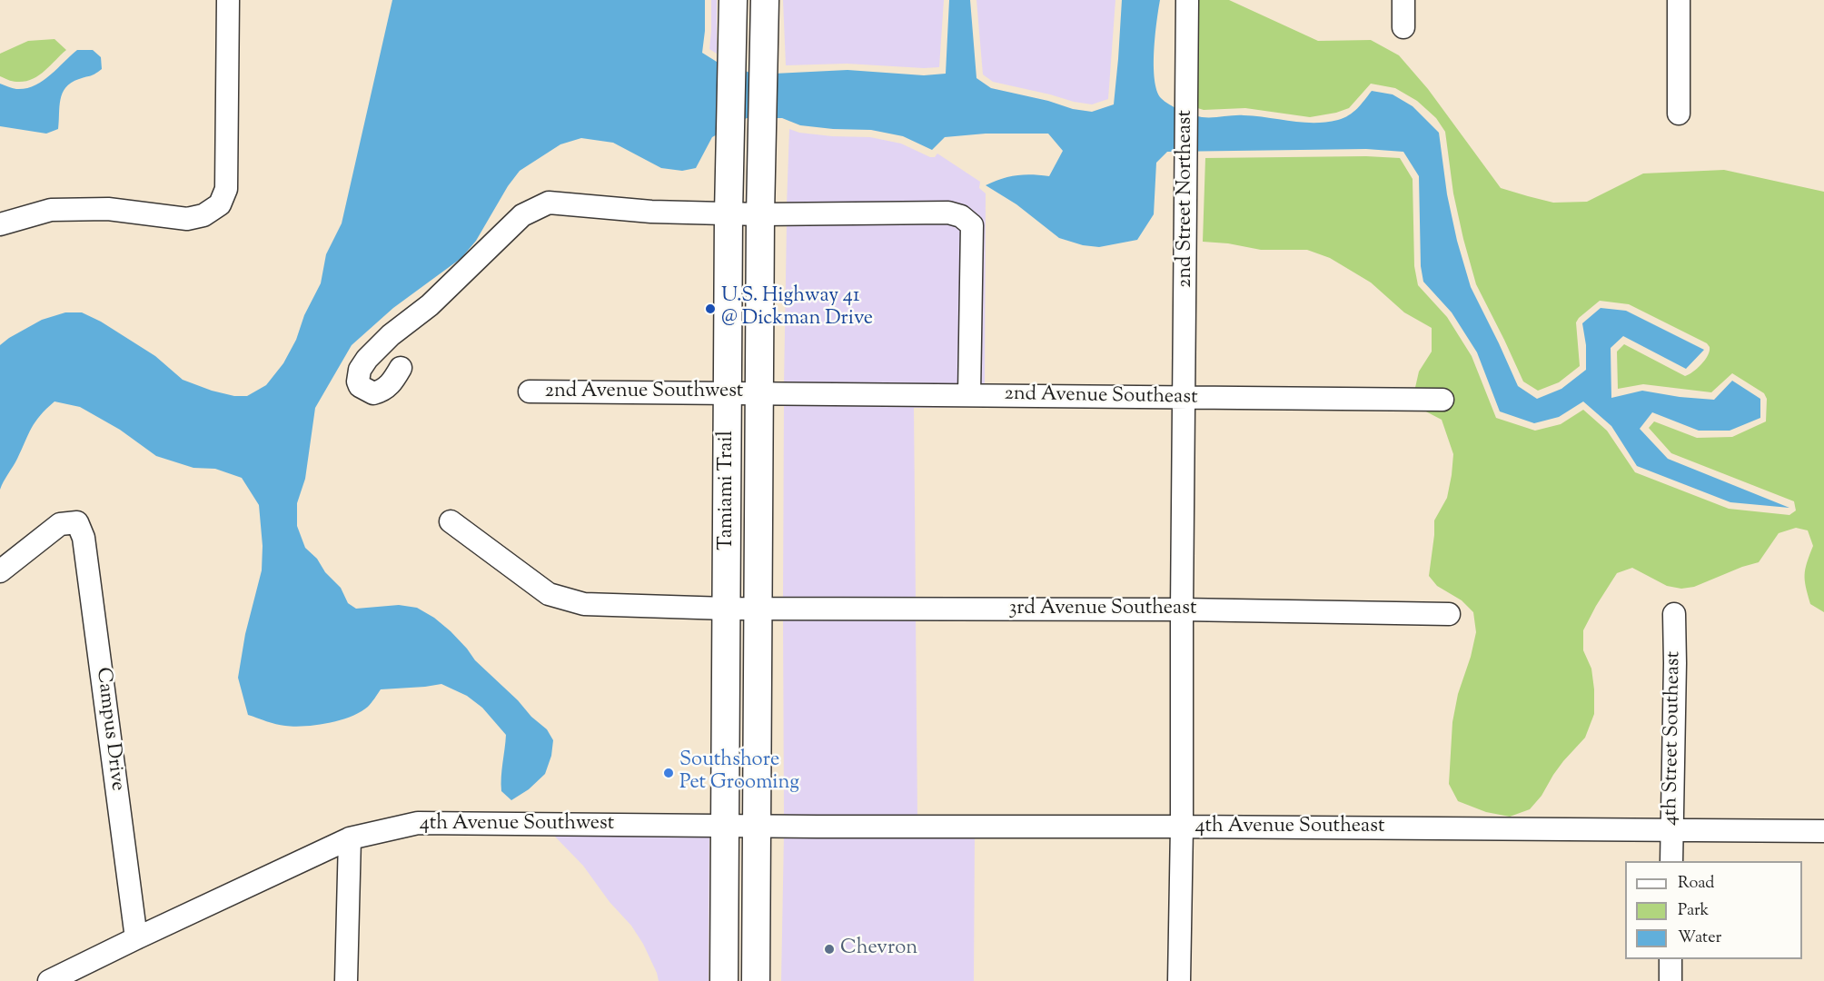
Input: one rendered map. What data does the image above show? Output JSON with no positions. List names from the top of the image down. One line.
{"streets":{"main road":["Tamiami Trail"],"street":["2nd Street Northeast","2nd Avenue Southwest","2nd Avenue Southeast","3rd Avenue Southeast","Campus Drive","4th Street Southeast","4th Avenue Southwest","4th Avenue Southeast"]},"crossings":[["2nd Street Northeast","2nd Avenue Southeast"],["2nd Street Northeast","3rd Avenue Southeast"],["2nd Street Northeast","4th Avenue Southeast"],["2nd Avenue Southwest","2nd Avenue Southeast"],["2nd Avenue Southwest","Tamiami Trail"],["2nd Avenue Southeast","Tamiami Trail"],["Tamiami Trail","3rd Avenue Southeast"],["Tamiami Trail","4th Avenue Southwest"],["Tamiami Trail","4th Avenue Southeast"],["Campus Drive","4th Avenue Southwest"],["4th Street Southeast","4th Avenue Southeast"],["4th Avenue Southwest","4th Avenue Southeast"]],"places":["U.S. Highway 41 @ Dickman Drive","Southshore Pet Grooming","Chevron"],"legend":["Road","Park","Water"]}
